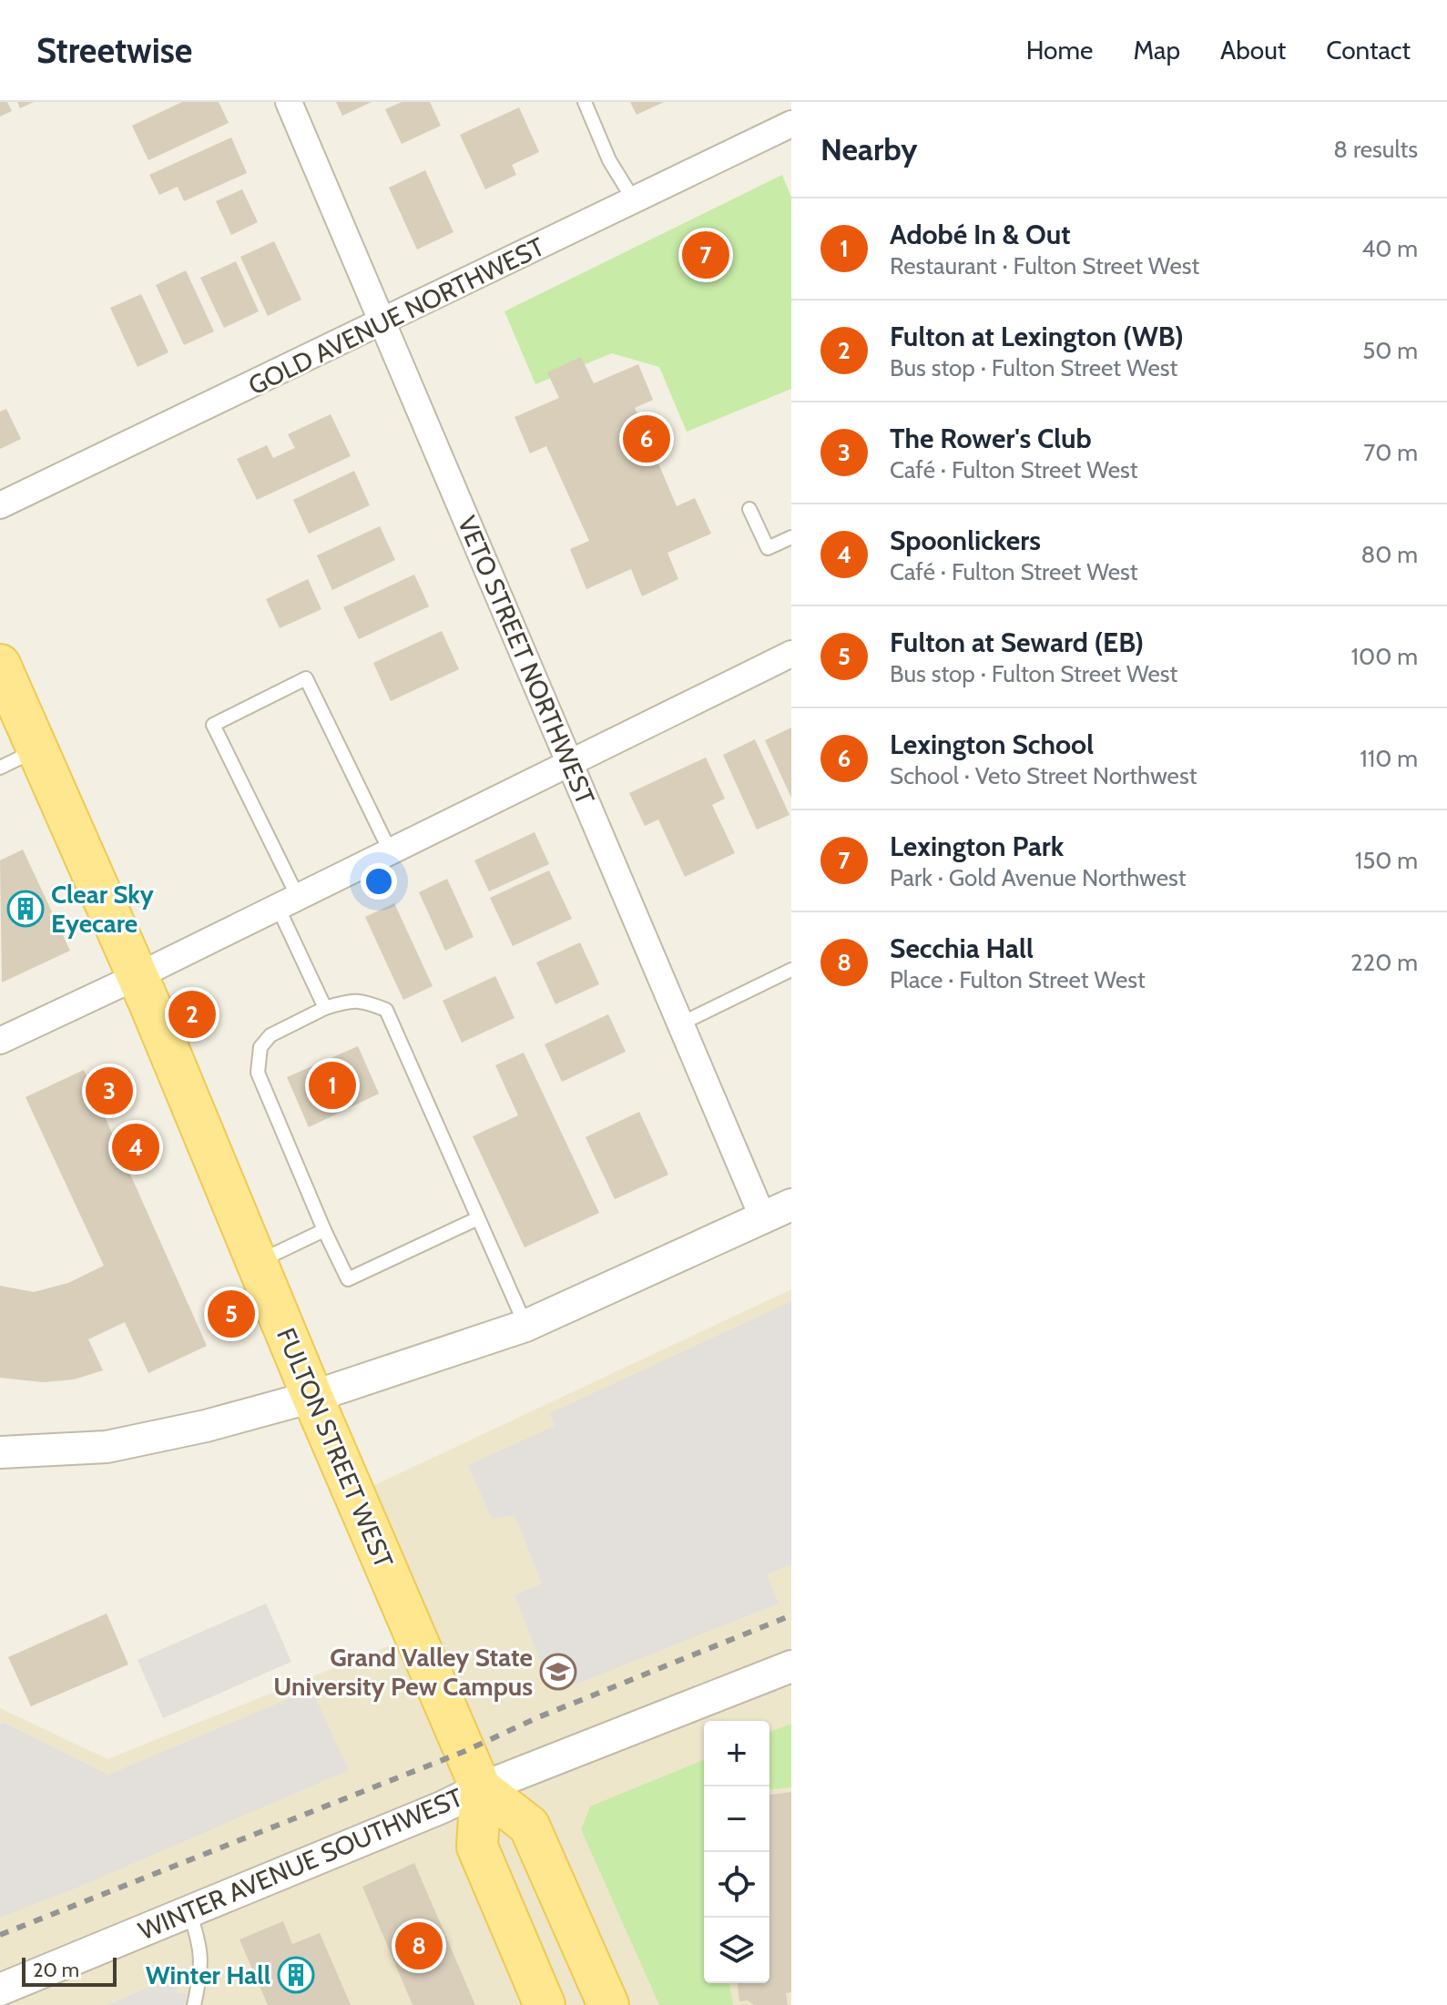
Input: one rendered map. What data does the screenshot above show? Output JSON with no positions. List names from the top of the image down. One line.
{"streets":{"main road":["FULTON STREET WEST"],"street":["GOLD AVENUE NORTHWEST","VETO STREET NORTHWEST","WINTER AVENUE SOUTHWEST"]},"crossings":[["GOLD AVENUE NORTHWEST","VETO STREET NORTHWEST"],["FULTON STREET WEST","WINTER AVENUE SOUTHWEST"]],"places":{"building":["Clear Sky Eyecare","Winter Hall"],"school or university":["Grand Valley State University Pew Campus"]},"scale_bar":"20 m","page":{"header":"Streetwise","nav":["Home","Map","About","Contact"],"heading":["Nearby","8 results"],"list":[{"mark":"1","name":"Adobé In & Out","note":"Restaurant · Fulton Street West","value":"40 m"},{"mark":"2","name":"Fulton at Lexington (WB)","note":"Bus stop · Fulton Street West","value":"50 m"},{"mark":"3","name":"The Rower's Club","note":"Café · Fulton Street West","value":"70 m"},{"mark":"4","name":"Spoonlickers","note":"Café · Fulton Street West","value":"80 m"},{"mark":"5","name":"Fulton at Seward (EB)","note":"Bus stop · Fulton Street West","value":"100 m"},{"mark":"6","name":"Lexington School","note":"School · Veto Street Northwest","value":"110 m"},{"mark":"7","name":"Lexington Park","note":"Park · Gold Avenue Northwest","value":"150 m"},{"mark":"8","name":"Secchia Hall","note":"Place · Fulton Street West","value":"220 m"}],"pins":["7","6","2","1","3","4","5","8"],"map_buttons":["+","−"],"scale":"20 m"}}
